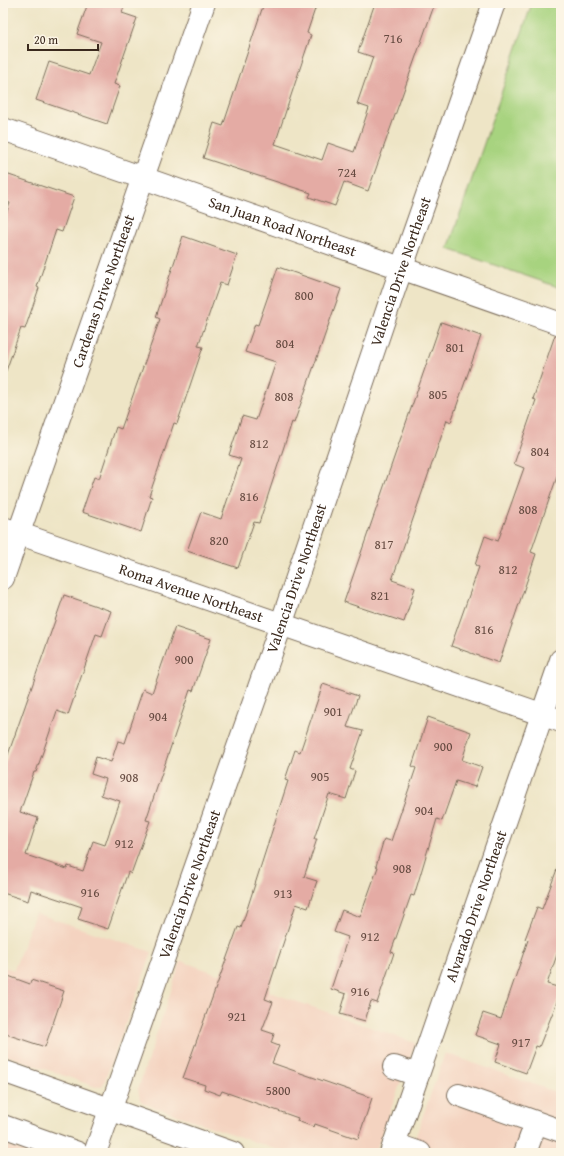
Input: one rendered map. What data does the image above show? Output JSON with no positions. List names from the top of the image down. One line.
{"streets":{"street":["San Juan Road Northeast","Valencia Drive Northeast","Cardenas Drive Northeast","Roma Avenue Northeast","Alvarado Drive Northeast"]},"crossings":[["San Juan Road Northeast","Valencia Drive Northeast"],["San Juan Road Northeast","Cardenas Drive Northeast"],["Valencia Drive Northeast","Roma Avenue Northeast"],["Cardenas Drive Northeast","Roma Avenue Northeast"],["Roma Avenue Northeast","Alvarado Drive Northeast"]],"house_numbers":["716","724","800","804","801","805","808","812","804","816","808","820","817","812","821","816","900","901","904","900","905","908","904","912","908","916","913","912","916","921","917","5800"],"scale_bar":"20 m"}
